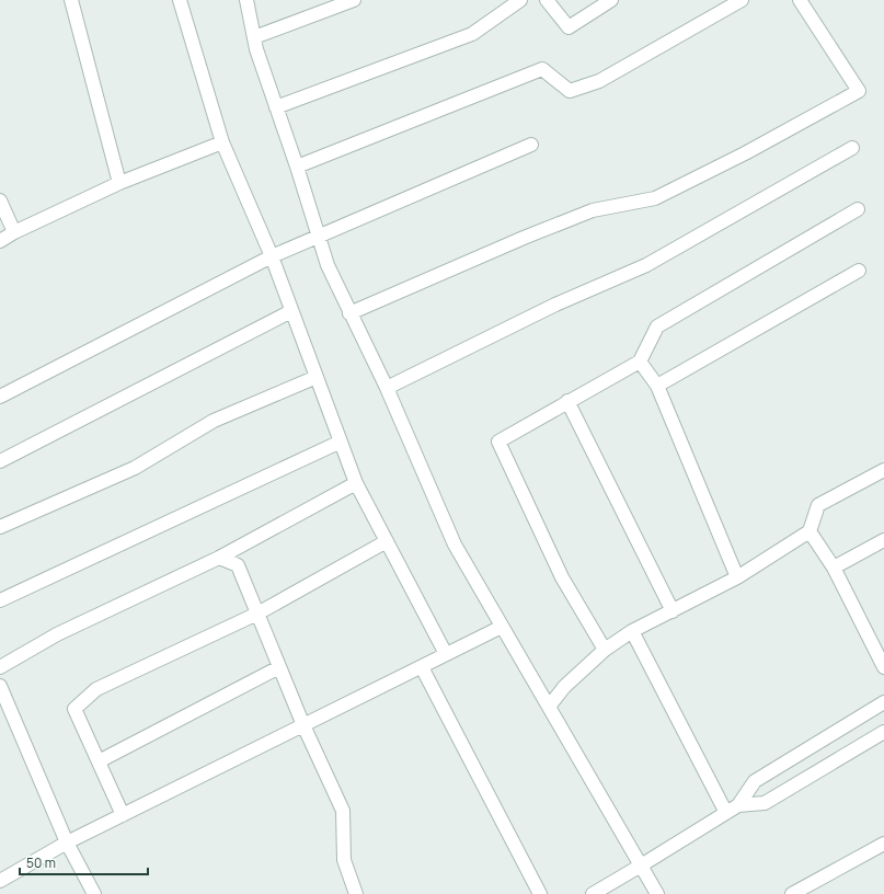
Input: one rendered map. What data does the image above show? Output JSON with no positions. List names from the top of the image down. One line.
{"scale_bar":"50 m"}
